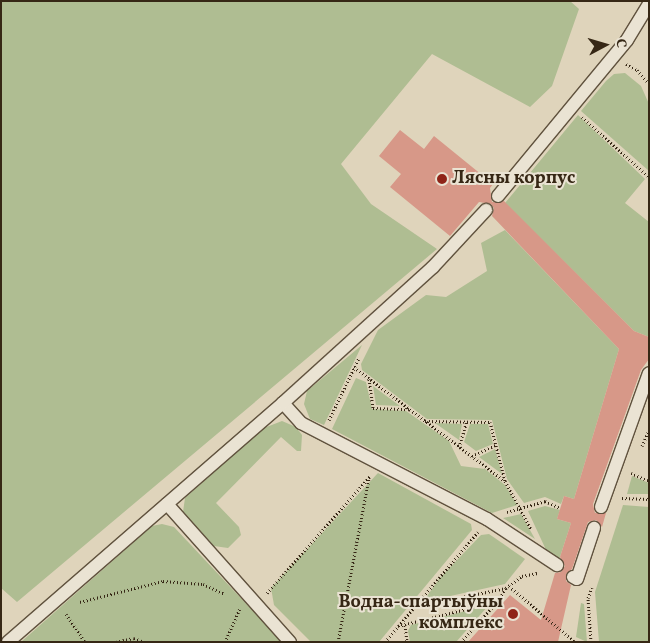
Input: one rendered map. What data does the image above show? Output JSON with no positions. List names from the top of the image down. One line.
{"places":["Лясны корпус","Водна-спартыўны комплекс"],"north":"right"}
